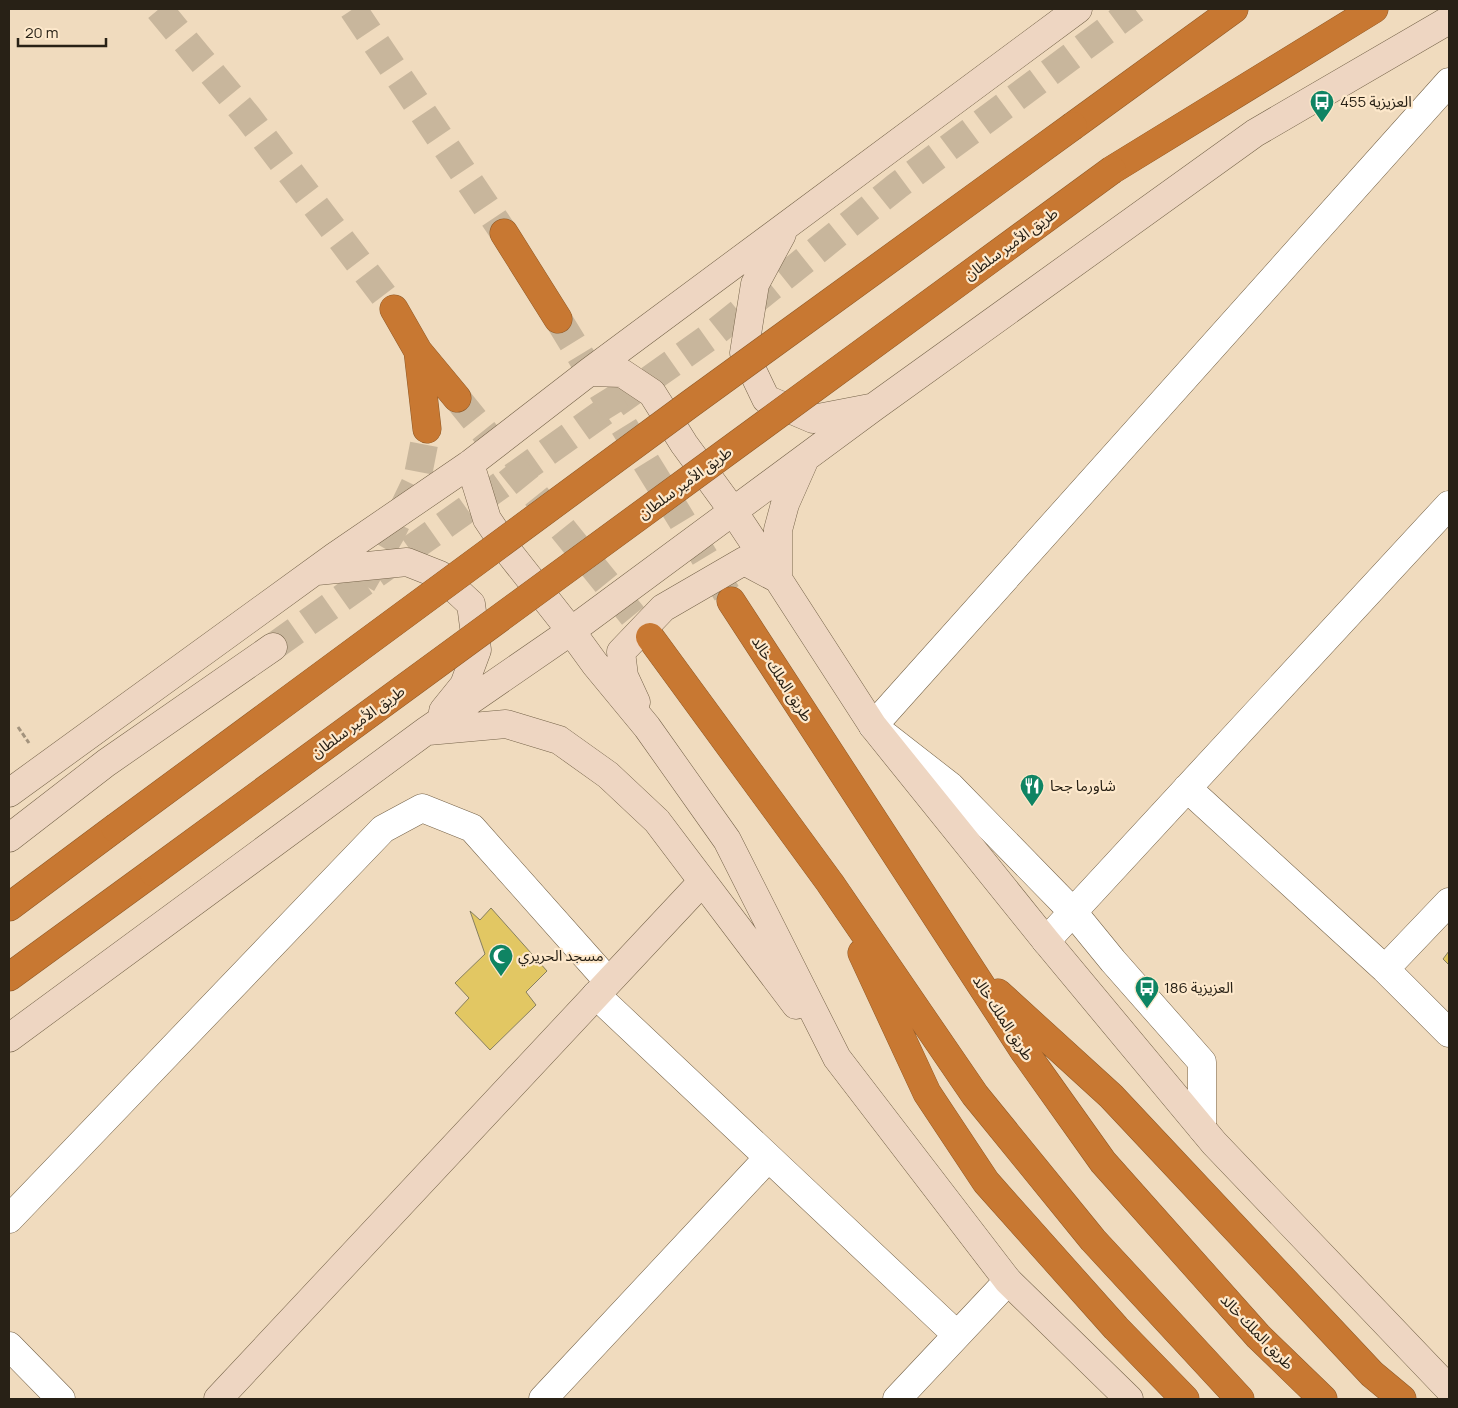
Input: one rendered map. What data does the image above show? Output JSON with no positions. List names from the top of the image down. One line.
{"streets":{"highway":["طريق الأمير سلطان","طريق الملك خالد"]},"places":{"bus stop":["العزيزية 455","العزيزية 186"],"restaurant":["شاورما جحا"],"mosque":["مسجد الحريري"]},"scale_bar":"20 m"}
